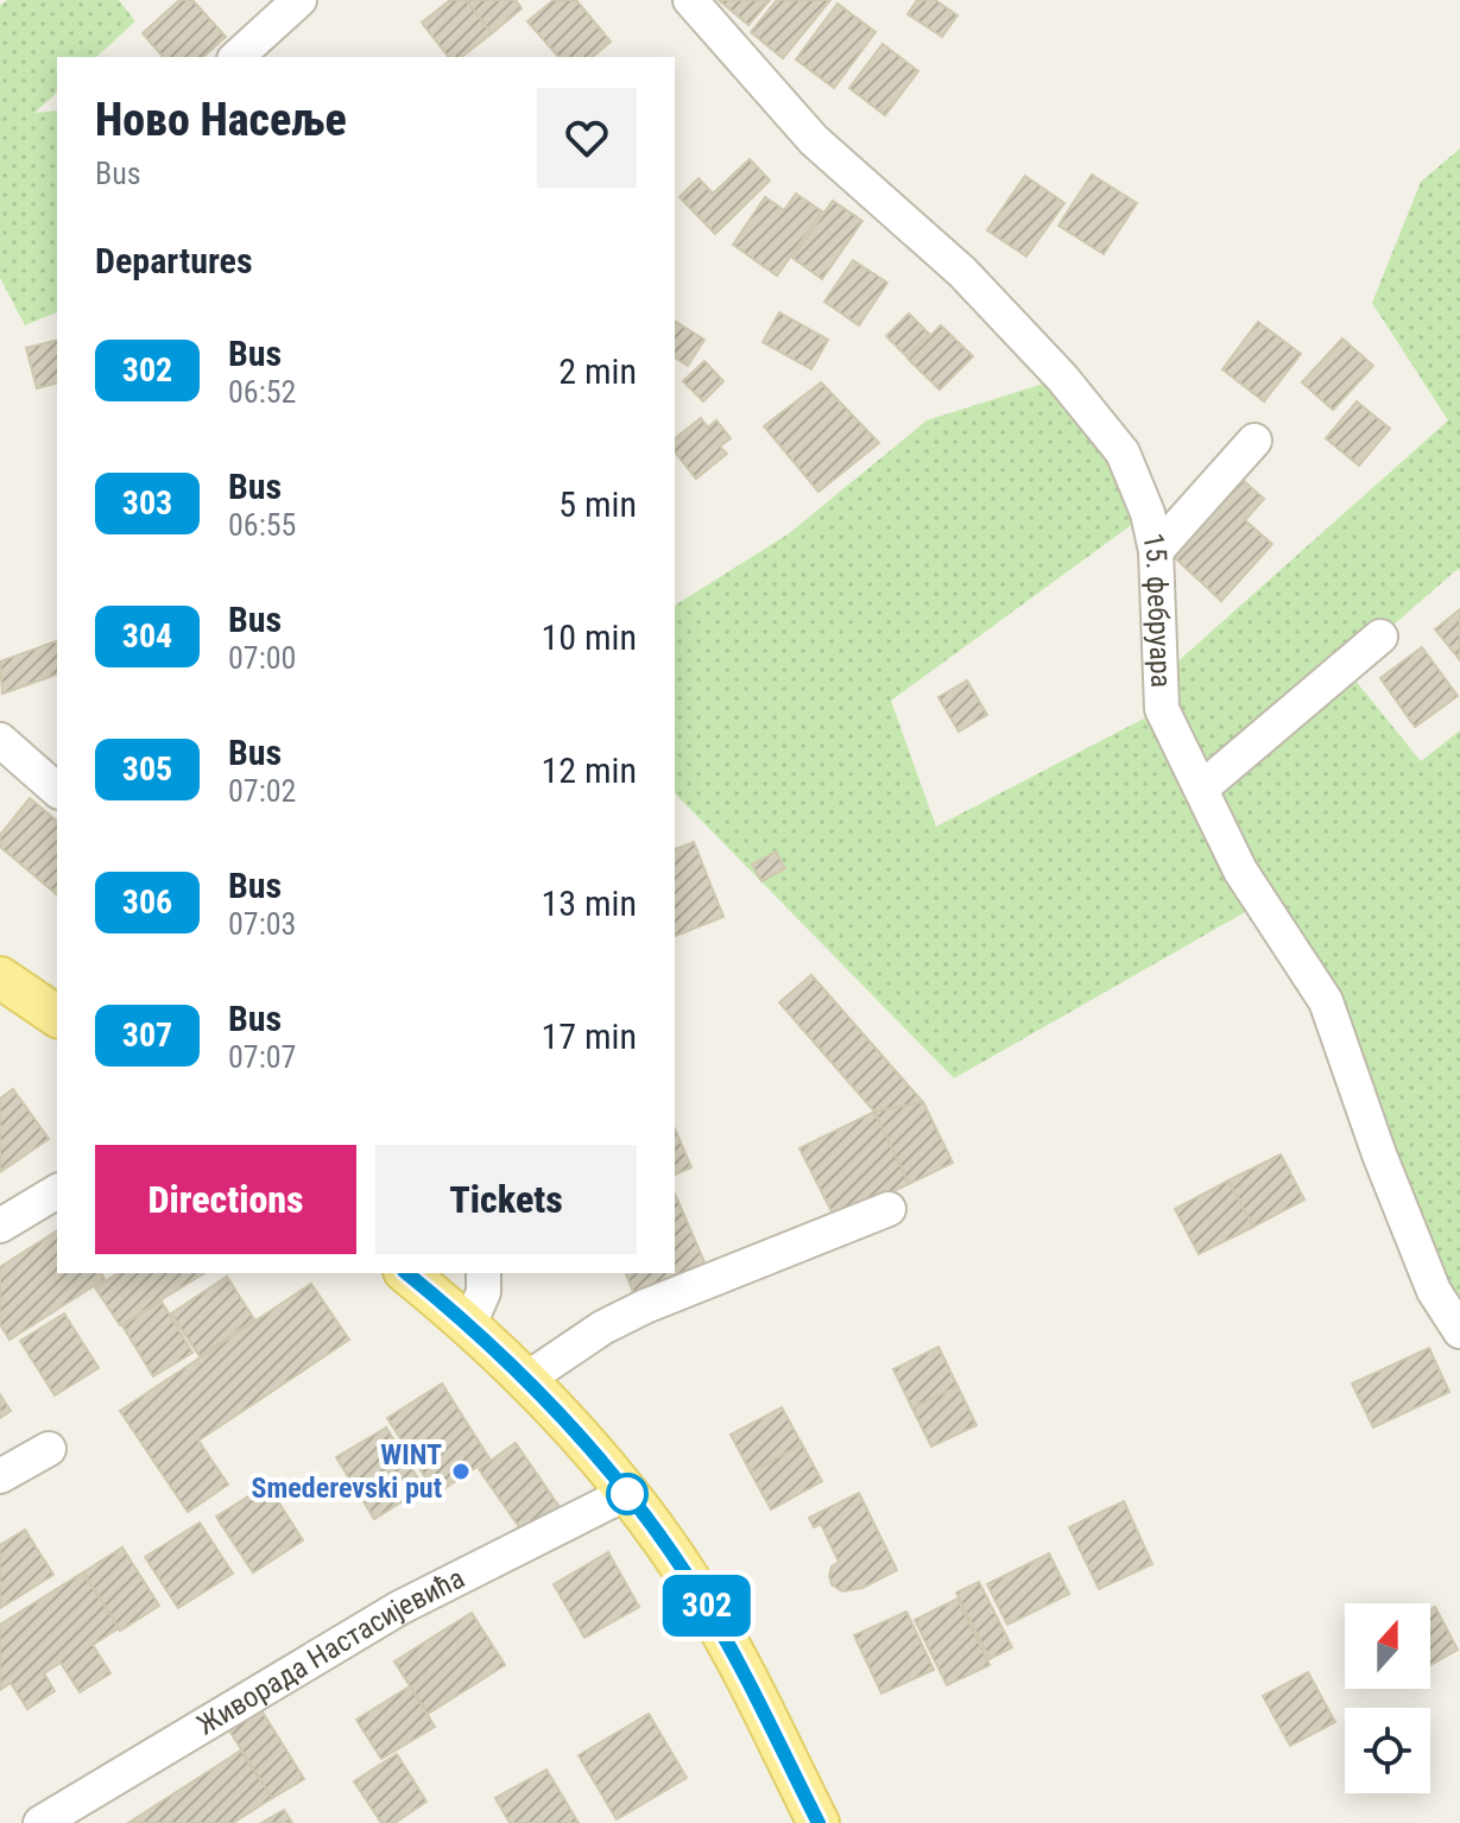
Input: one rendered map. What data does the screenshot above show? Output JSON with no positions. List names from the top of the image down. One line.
{"streets":{"street":["15. фебруара","Живорада Настасијевића"]},"places":["WINT Smederevski put"],"lines":["bus line 302"],"north":"top","page":{"on_map":"302","heading":[["Ново Насеље","Bus"],"Departures"],"list":[{"mark":"302","name":"Bus","note":"06:52","value":"2 min"},{"mark":"303","name":"Bus","note":"06:55","value":"5 min"},{"mark":"304","name":"Bus","note":"07:00","value":"10 min"},{"mark":"305","name":"Bus","note":"07:02","value":"12 min"},{"mark":"306","name":"Bus","note":"07:03","value":"13 min"},{"mark":"307","name":"Bus","note":"07:07","value":"17 min"}],"buttons":["Directions","Tickets"]}}
